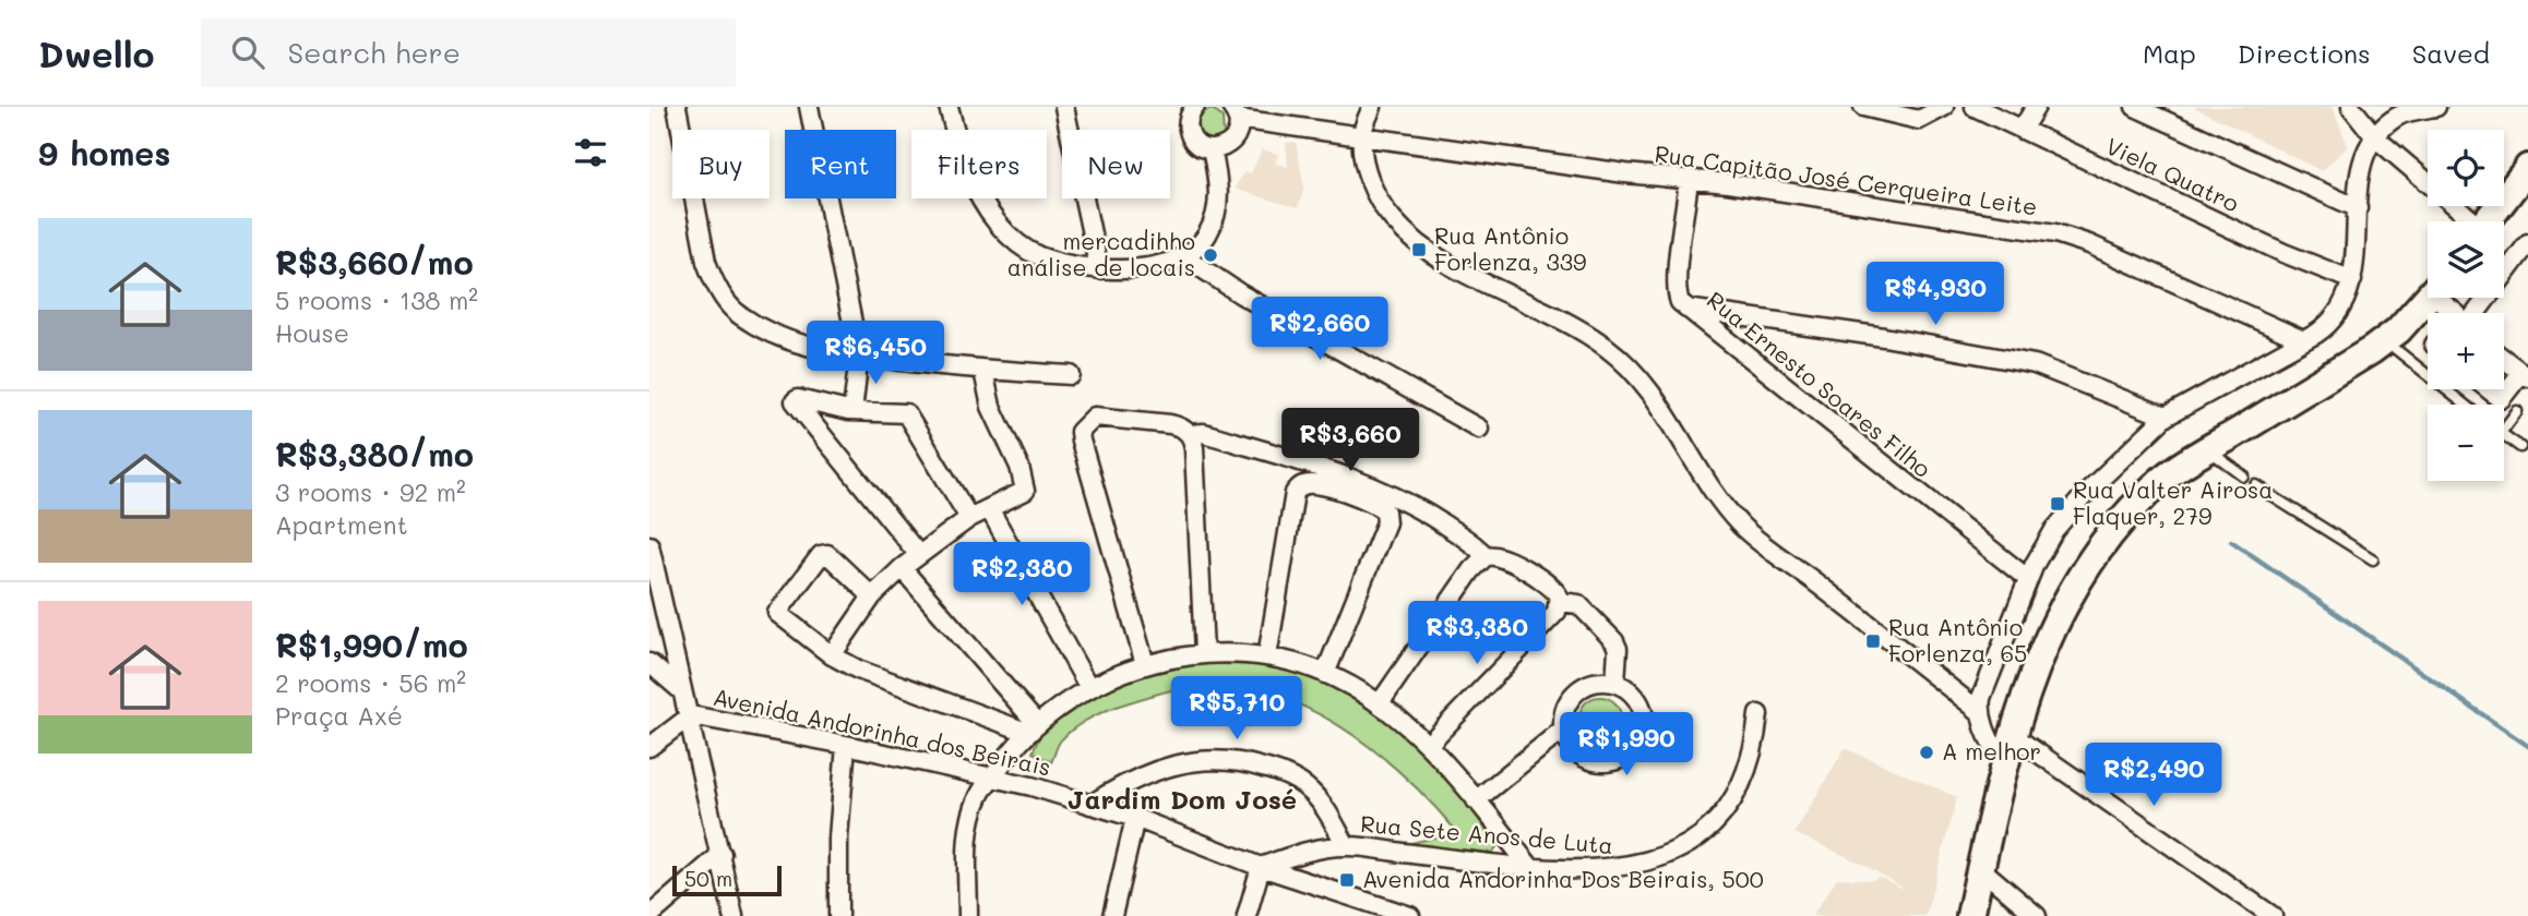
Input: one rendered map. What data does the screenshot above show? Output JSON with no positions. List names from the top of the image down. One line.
{"streets":{"street":["Viela Quatro","Rua Capitão José Cerqueira Leite","Rua Ernesto Soares Filho","Avenida Andorinha dos Beirais","Rua Sete Anos de Luta"]},"crossings":[["Rua Capitão José Cerqueira Leite","Rua Ernesto Soares Filho"],["Avenida Andorinha dos Beirais","Rua Sete Anos de Luta"]],"districts":["Jardim Dom José"],"places":{"transit":["Rua Antônio Forlenza, 339","Rua Valter Airosa Flaquer, 279","Rua Antônio Forlenza, 65","Avenida Andorinha Dos Beirais, 500"],"other":["mercadihho análise de locais","A melhor"]},"scale_bar":"50 m","page":{"header":"Dwello","search":"Search here","nav":["Map","Directions","Saved"],"heading":"9 homes","map_buttons":["+","−"],"chip":["Buy","Rent","Filters","New"],"list":[{"name":"R$3,660/mo","note":"5 rooms · 138 m² · House"},{"name":"R$3,380/mo","note":"3 rooms · 92 m² · Apartment"},{"name":"R$1,990/mo","note":"2 rooms · 56 m² · Praça Axé"}],"price":["R$4,930","R$2,660","R$6,450","R$3,660","R$2,380","R$3,380","R$5,710","R$1,990","R$2,490"],"scale":"50 m"}}
